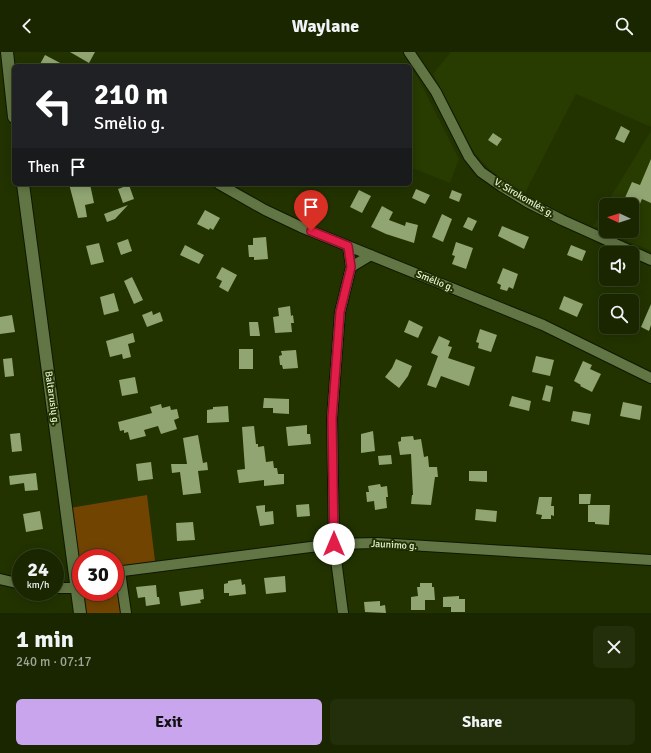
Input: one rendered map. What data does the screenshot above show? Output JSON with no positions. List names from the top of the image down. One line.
{"streets":{"main road":["Baltarusių g."],"street":["V. Sirokomlės g.","Smėlio g.","Jaunimo g."]},"north":"left","page":{"header":"Waylane","turn":["210 m","Smėlio g."],"then":"Then","speed":"24 km/h","limit":"30","heading":["1 min","240 m · 07:17"],"buttons":["Exit","Share"]}}
